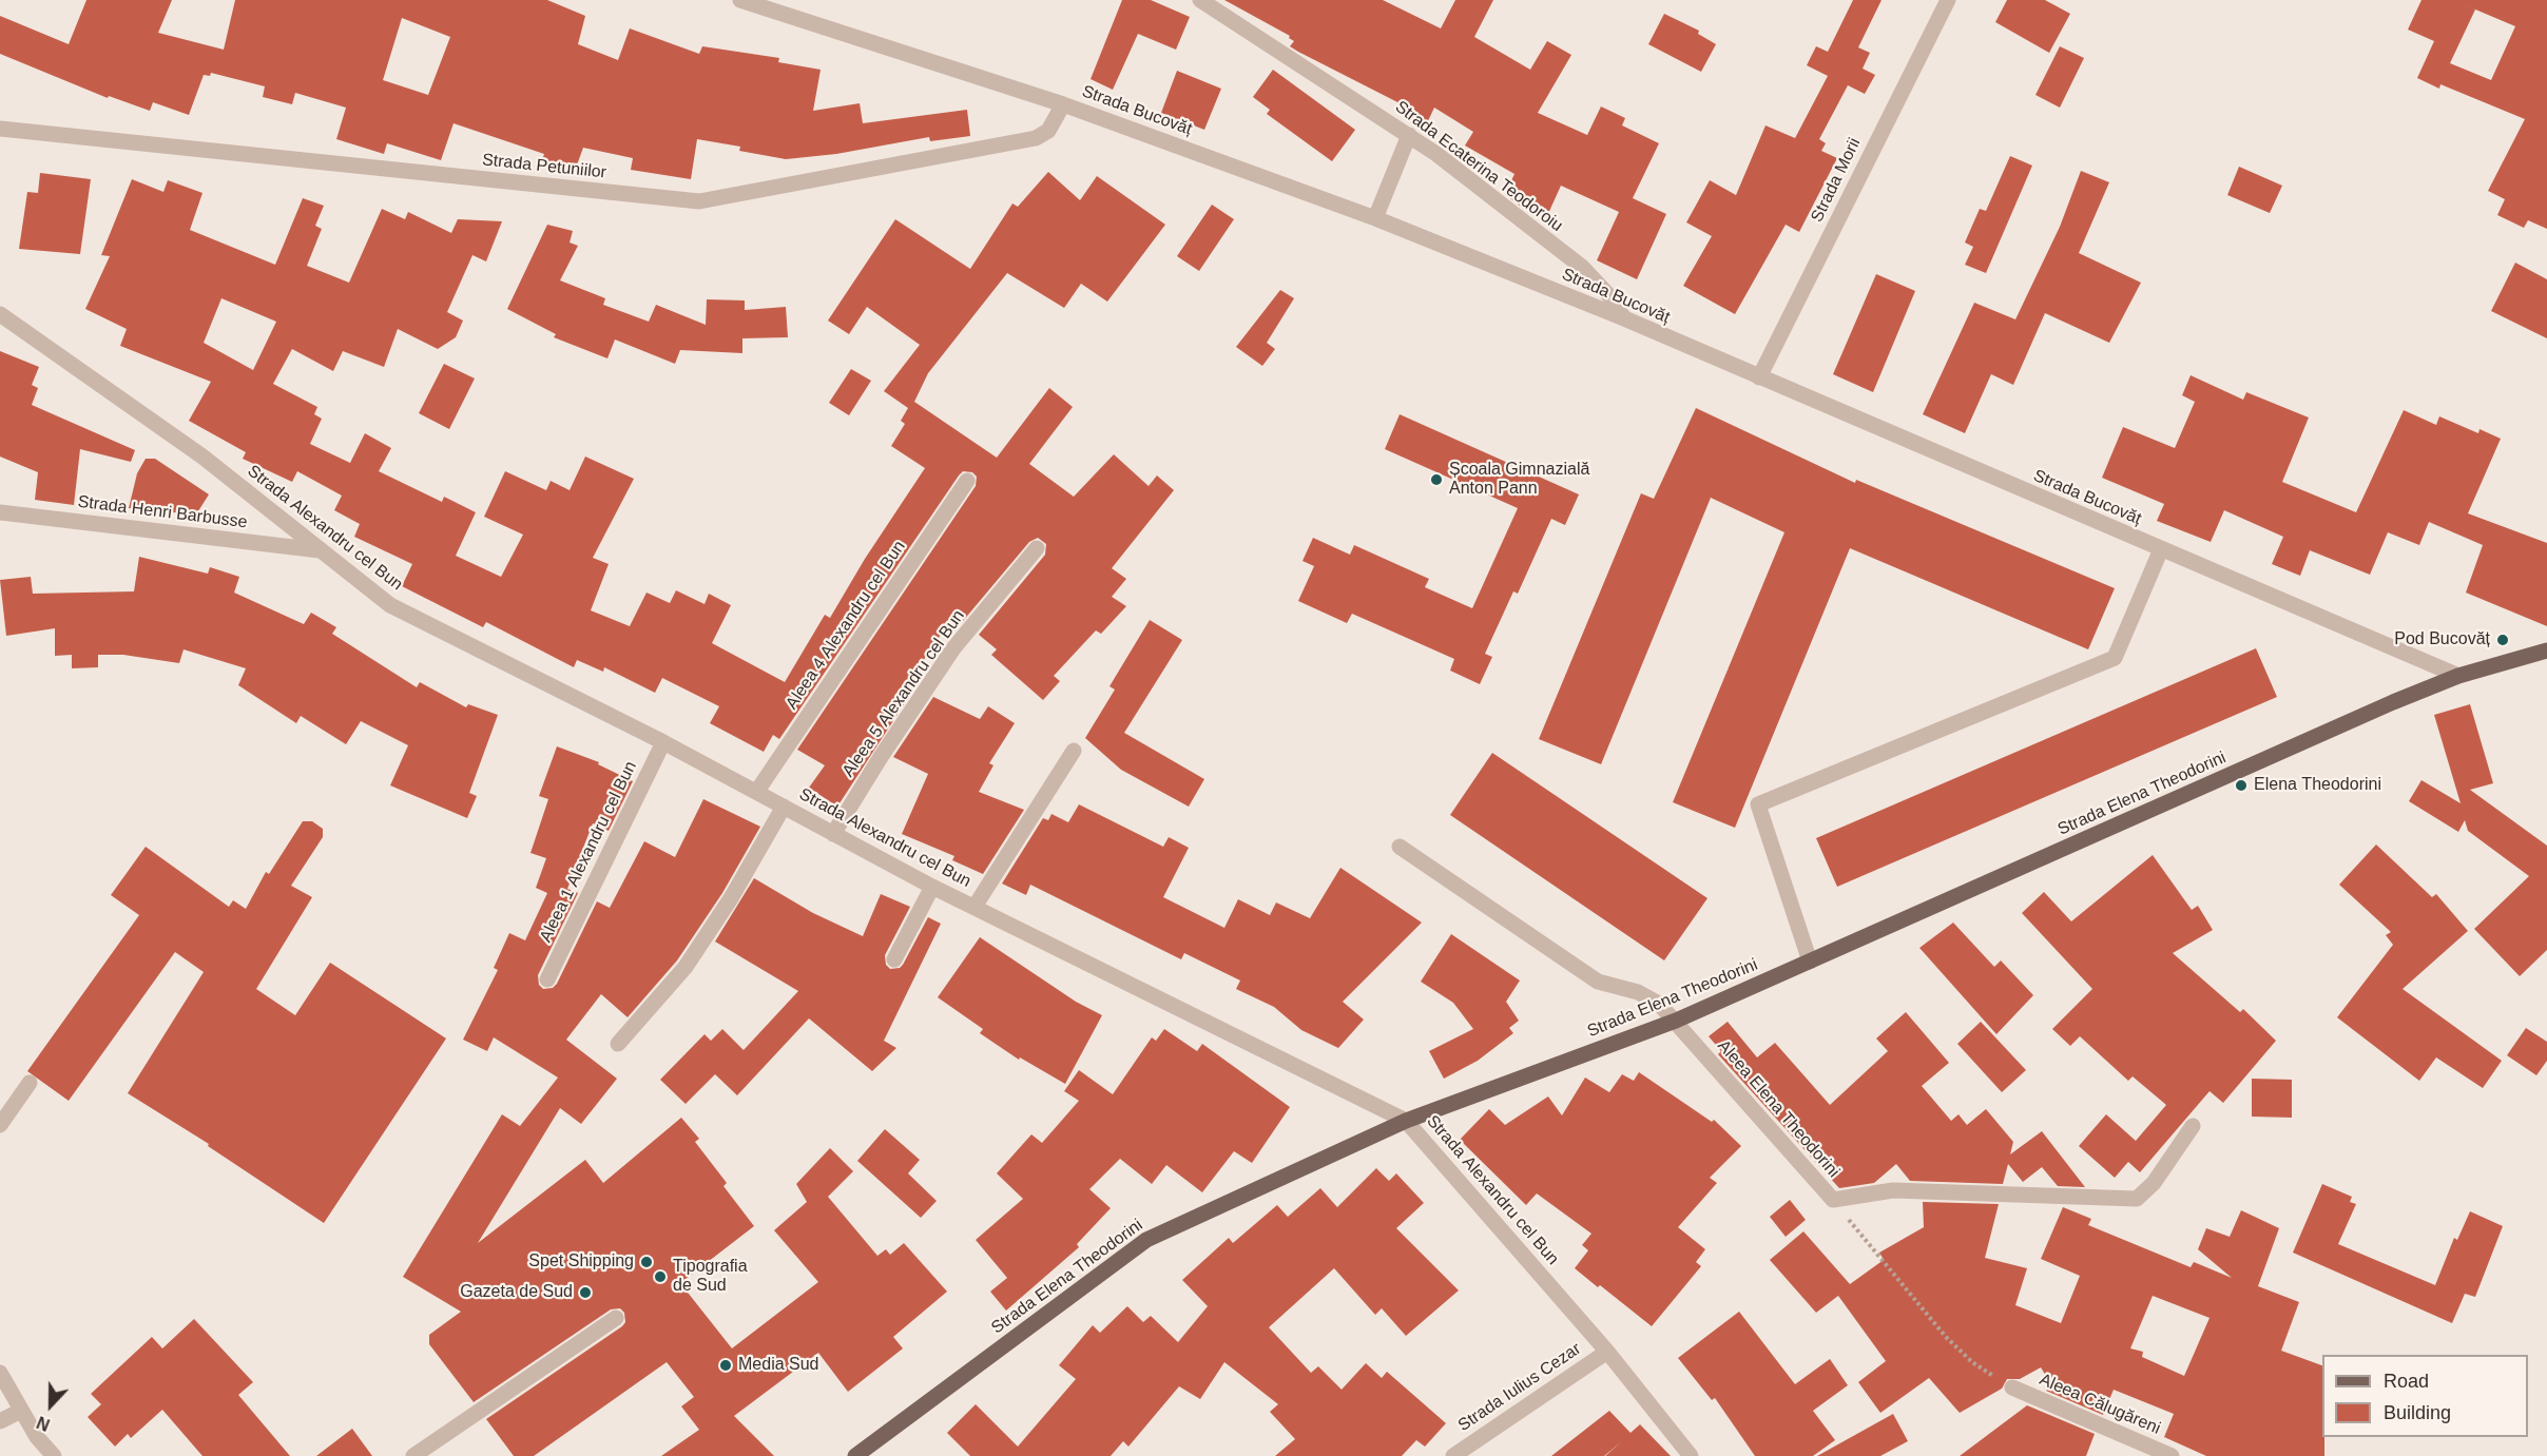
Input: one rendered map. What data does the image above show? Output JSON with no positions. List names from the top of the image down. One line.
{"streets":{"main road":["Strada Elena Theodorini"],"street":["Strada Bucovăț","Strada Petuniilor","Strada Ecaterina Teodoroiu","Strada Morii","Strada Henri Barbusse","Strada Alexandru cel Bun","Aleea 4 Alexandru cel Bun","Aleea 5 Alexandru cel Bun","Aleea 1 Alexandru cel Bun","Aleea Elena Theodorini","Strada Iulius Cezar","Aleea Călugăreni"]},"crossings":[["Strada Bucovăț","Strada Petuniilor"],["Strada Bucovăț","Strada Ecaterina Teodoroiu"],["Strada Bucovăț","Strada Morii"],["Strada Bucovăț","Strada Elena Theodorini"],["Strada Henri Barbusse","Strada Alexandru cel Bun"],["Strada Alexandru cel Bun","Aleea 4 Alexandru cel Bun"],["Strada Alexandru cel Bun","Aleea 5 Alexandru cel Bun"],["Strada Alexandru cel Bun","Strada Elena Theodorini"],["Strada Alexandru cel Bun","Aleea 1 Alexandru cel Bun"],["Strada Alexandru cel Bun","Strada Iulius Cezar"],["Strada Elena Theodorini","Aleea Elena Theodorini"]],"places":["Școala Gimnazială Anton Pann","Pod Bucovăț","Elena Theodorini","Spet Shipping","Tipografia de Sud","Gazeta de Sud","Media Sud"],"legend":["Road","Building"],"north":"bottom"}
